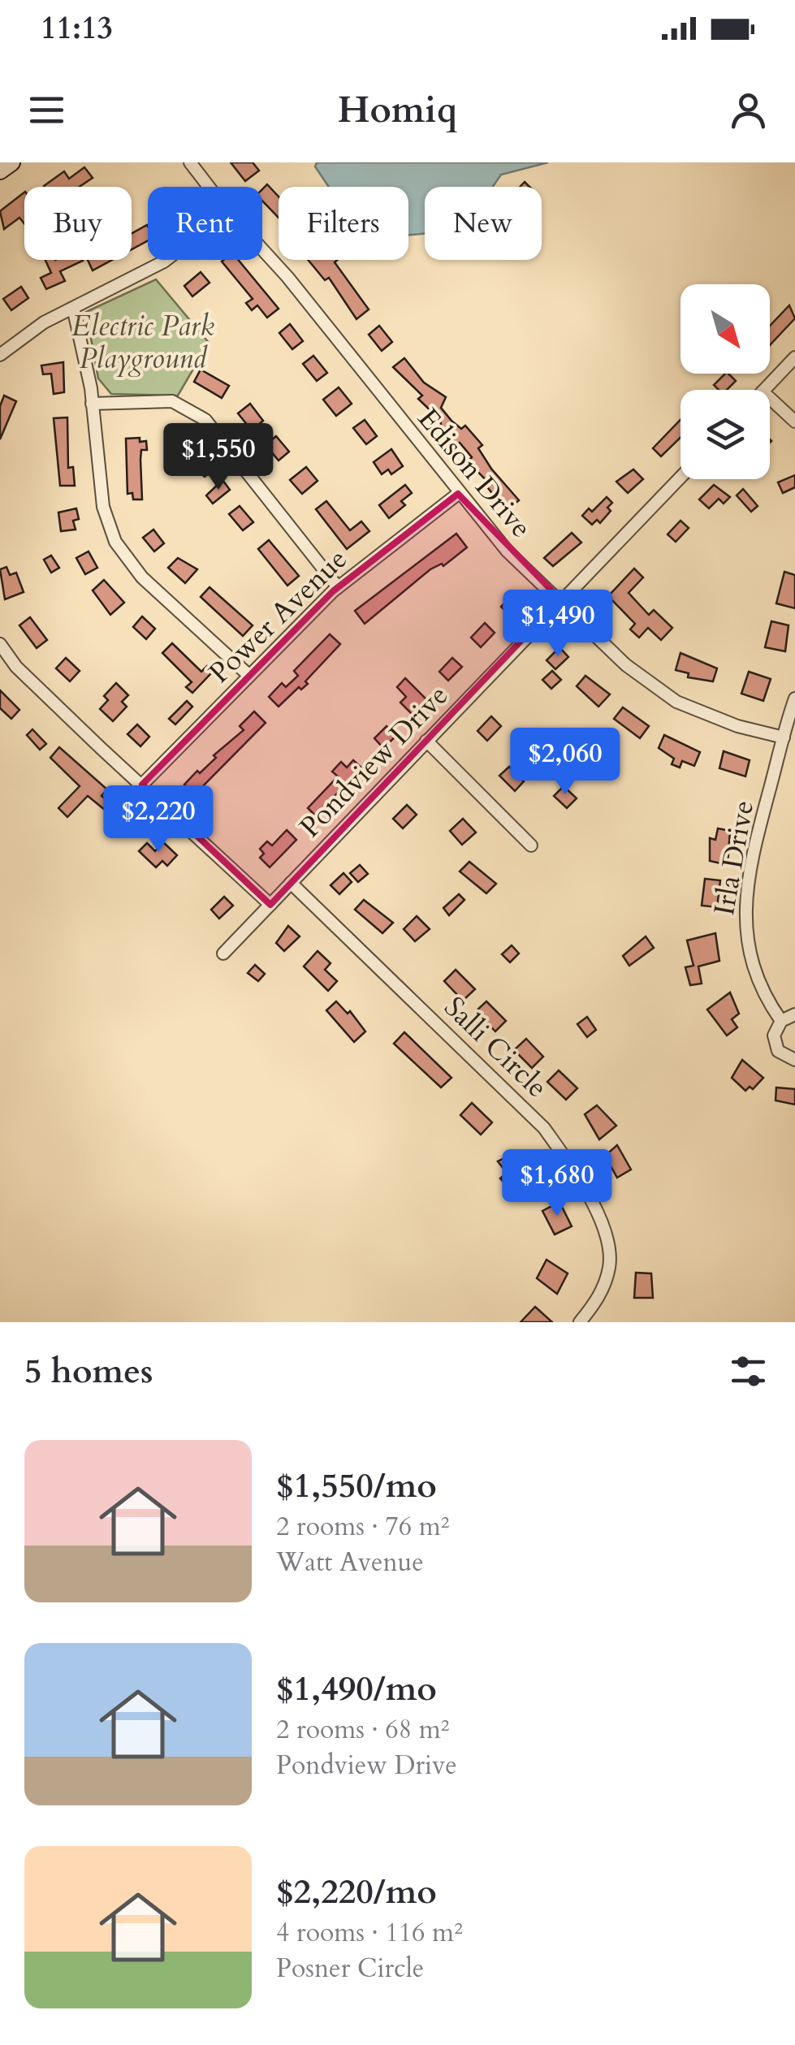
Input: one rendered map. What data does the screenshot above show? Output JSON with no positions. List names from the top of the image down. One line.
{"streets":{"street":["Edison Drive","Power Avenue","Pondview Drive","Irla Drive","Salli Circle"]},"crossings":[["Edison Drive","Power Avenue"],["Edison Drive","Pondview Drive"],["Edison Drive","Irla Drive"],["Pondview Drive","Salli Circle"]],"parks":["Electric Park Playground"],"north":"bottom right","page":{"status":"11:13","header":"Homiq","chip":["Buy","Rent","Filters","New"],"price":["$1,550","$1,490","$2,060","$2,220","$1,680"],"heading":"5 homes","list":[{"name":"$1,550/mo","note":"2 rooms · 76 m² · Watt Avenue"},{"name":"$1,490/mo","note":"2 rooms · 68 m² · Pondview Drive"},{"name":"$2,220/mo","note":"4 rooms · 116 m² · Posner Circle"}]}}
